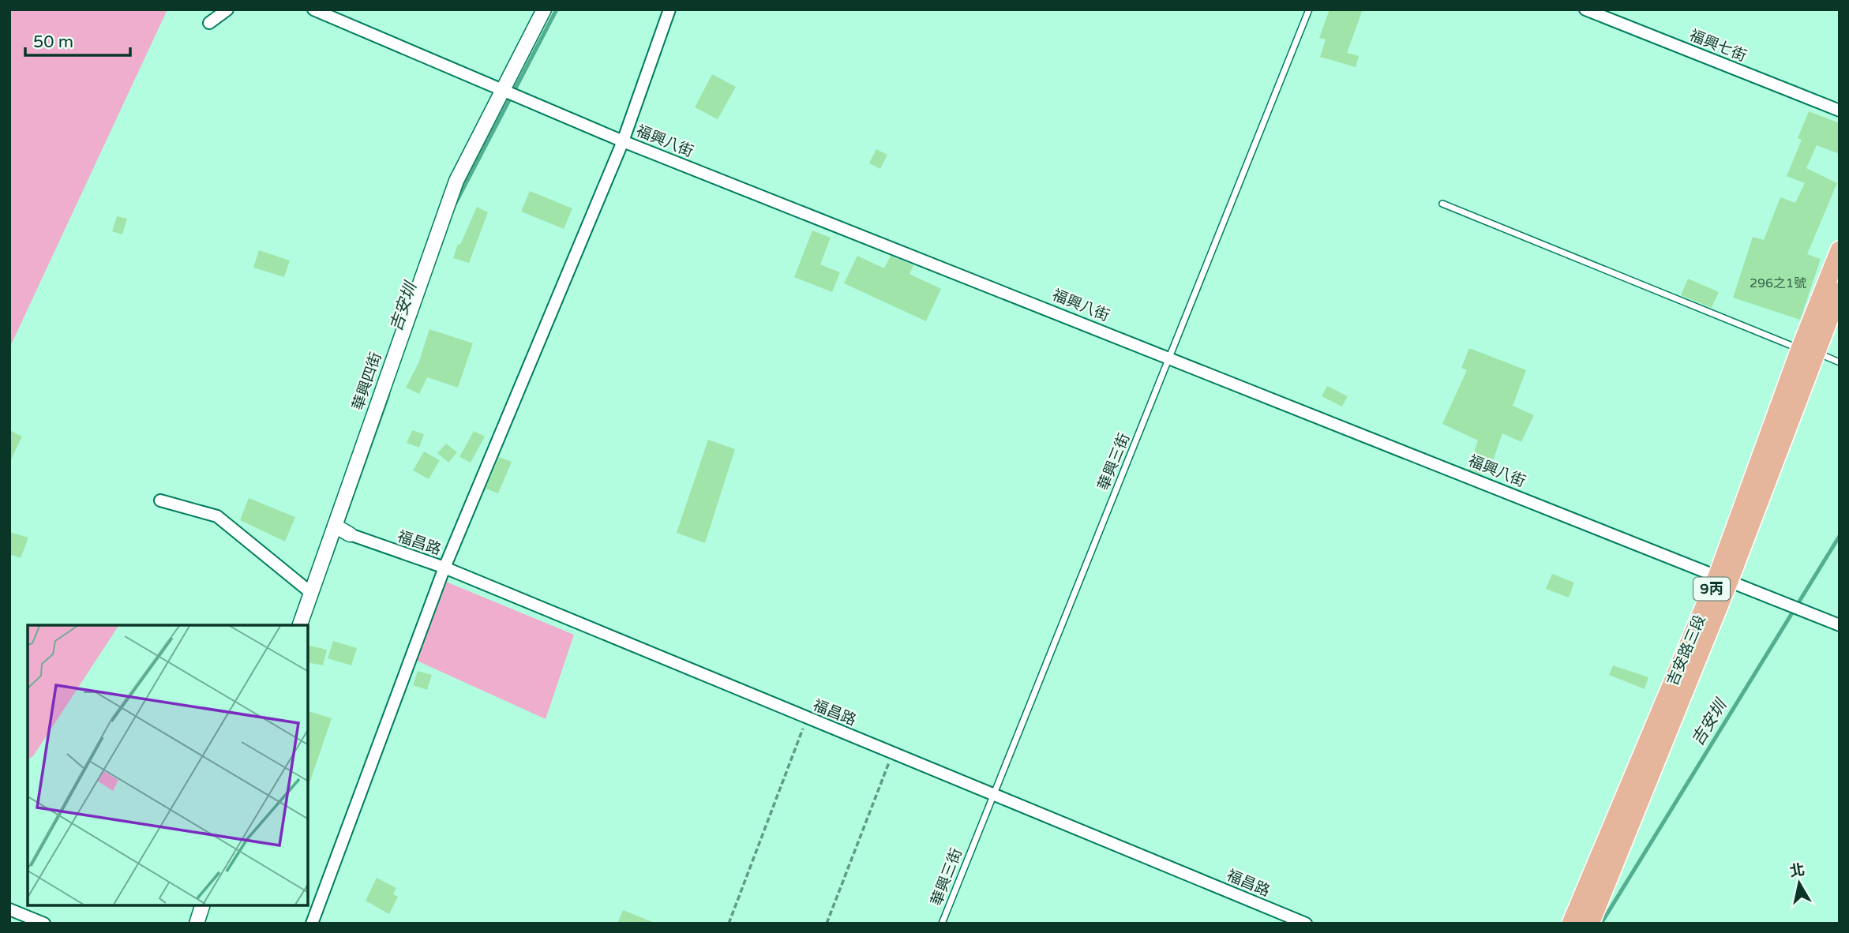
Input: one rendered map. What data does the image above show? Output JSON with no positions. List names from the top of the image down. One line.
{"streets":{"main road":["9丙","吉安路三段"],"street":["福興七街","福興八街","華興四街","福昌路"],"lane":["華興三街"]},"crossings":[["福興八街","華興四街"],["福興八街","華興三街"],["福興八街","吉安路三段"],["華興四街","福昌路"],["華興三街","福昌路"]],"water":["吉安圳"],"house_numbers":["296之1號"],"scale_bar":"50 m","north":"top"}
